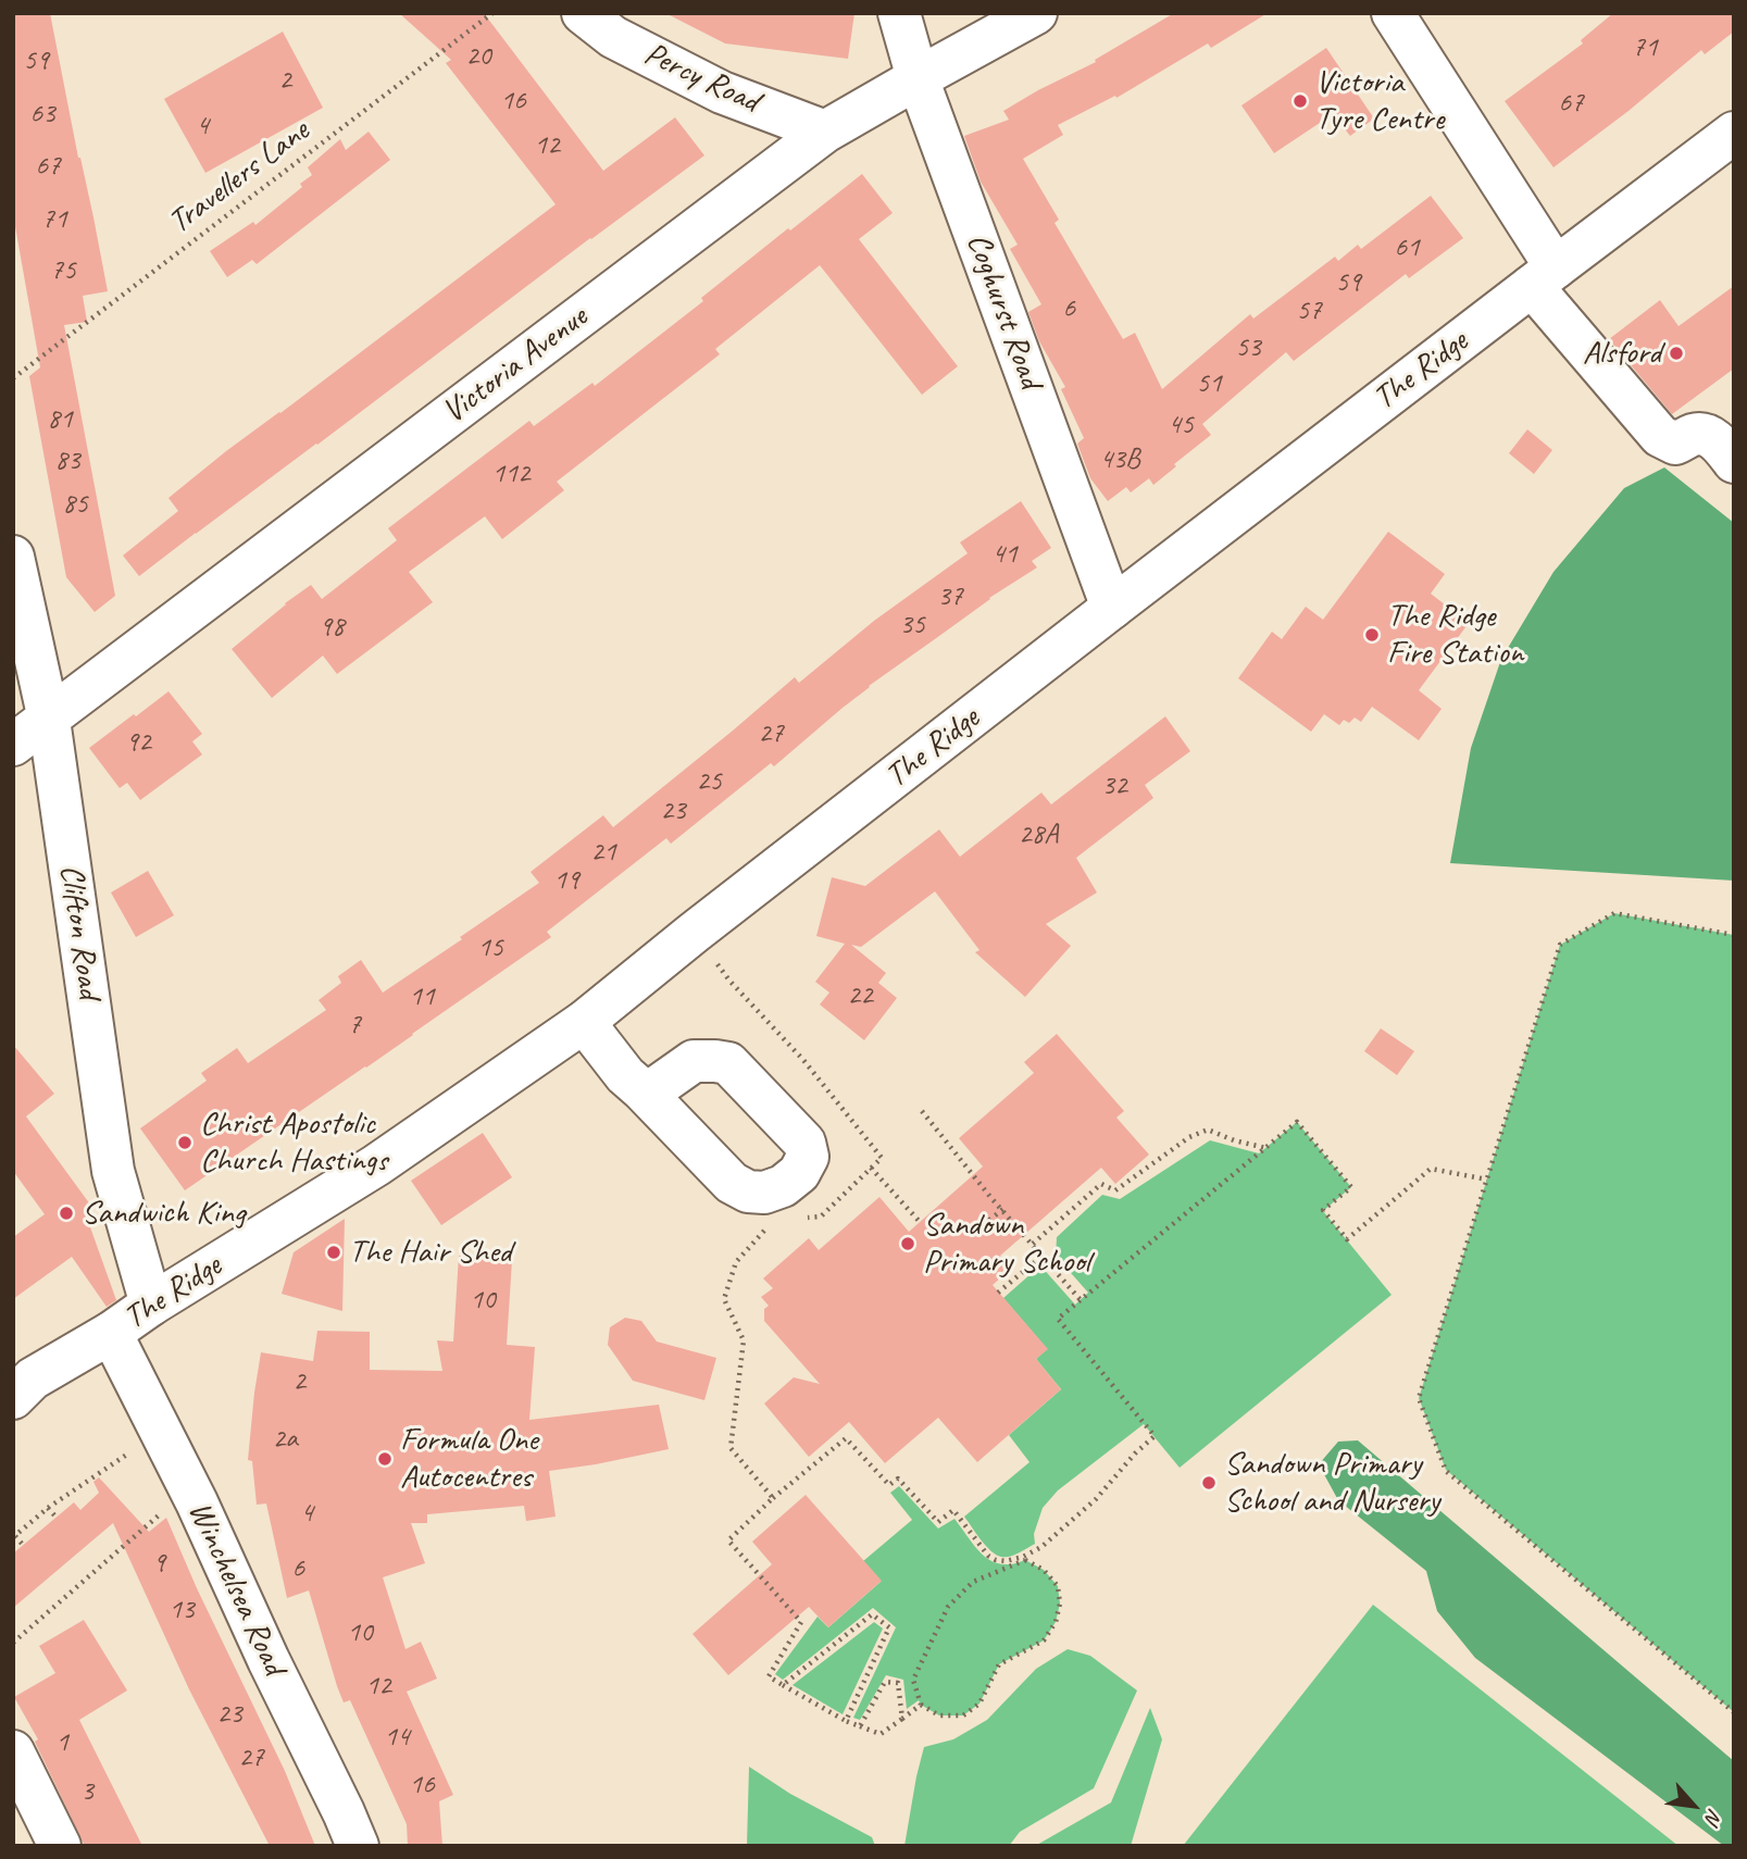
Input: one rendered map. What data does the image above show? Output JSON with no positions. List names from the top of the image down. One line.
{"streets":{"street":["Percy Road","Coghurst Road","Victoria Avenue","The Ridge","Clifton Road","Winchelsea Road"],"path":["Travellers Lane"]},"crossings":[["Percy Road","Victoria Avenue"],["Coghurst Road","Victoria Avenue"],["Coghurst Road","The Ridge"],["Victoria Avenue","Clifton Road"],["The Ridge","Clifton Road"],["The Ridge","Winchelsea Road"]],"places":["Victoria Tyre Centre","Alsford","The Ridge Fire Station","Christ Apostolic Church Hastings","Sandwich King","Sandown Primary School","The Hair Shed","Formula One Autocentres","Sandown Primary School and Nursery"],"house_numbers":["71","20","59","2","16","67","63","4","12","67","71","61","75","59","6","57","53","51","81","45","43B","83","112","85","41","37","35","98","27","92","25","32","23","28A","21","19","15","22","11","7","10","2","2a","4","9","6","13","10","12","23","14","1","27","16","3"],"north":"bottom right"}
